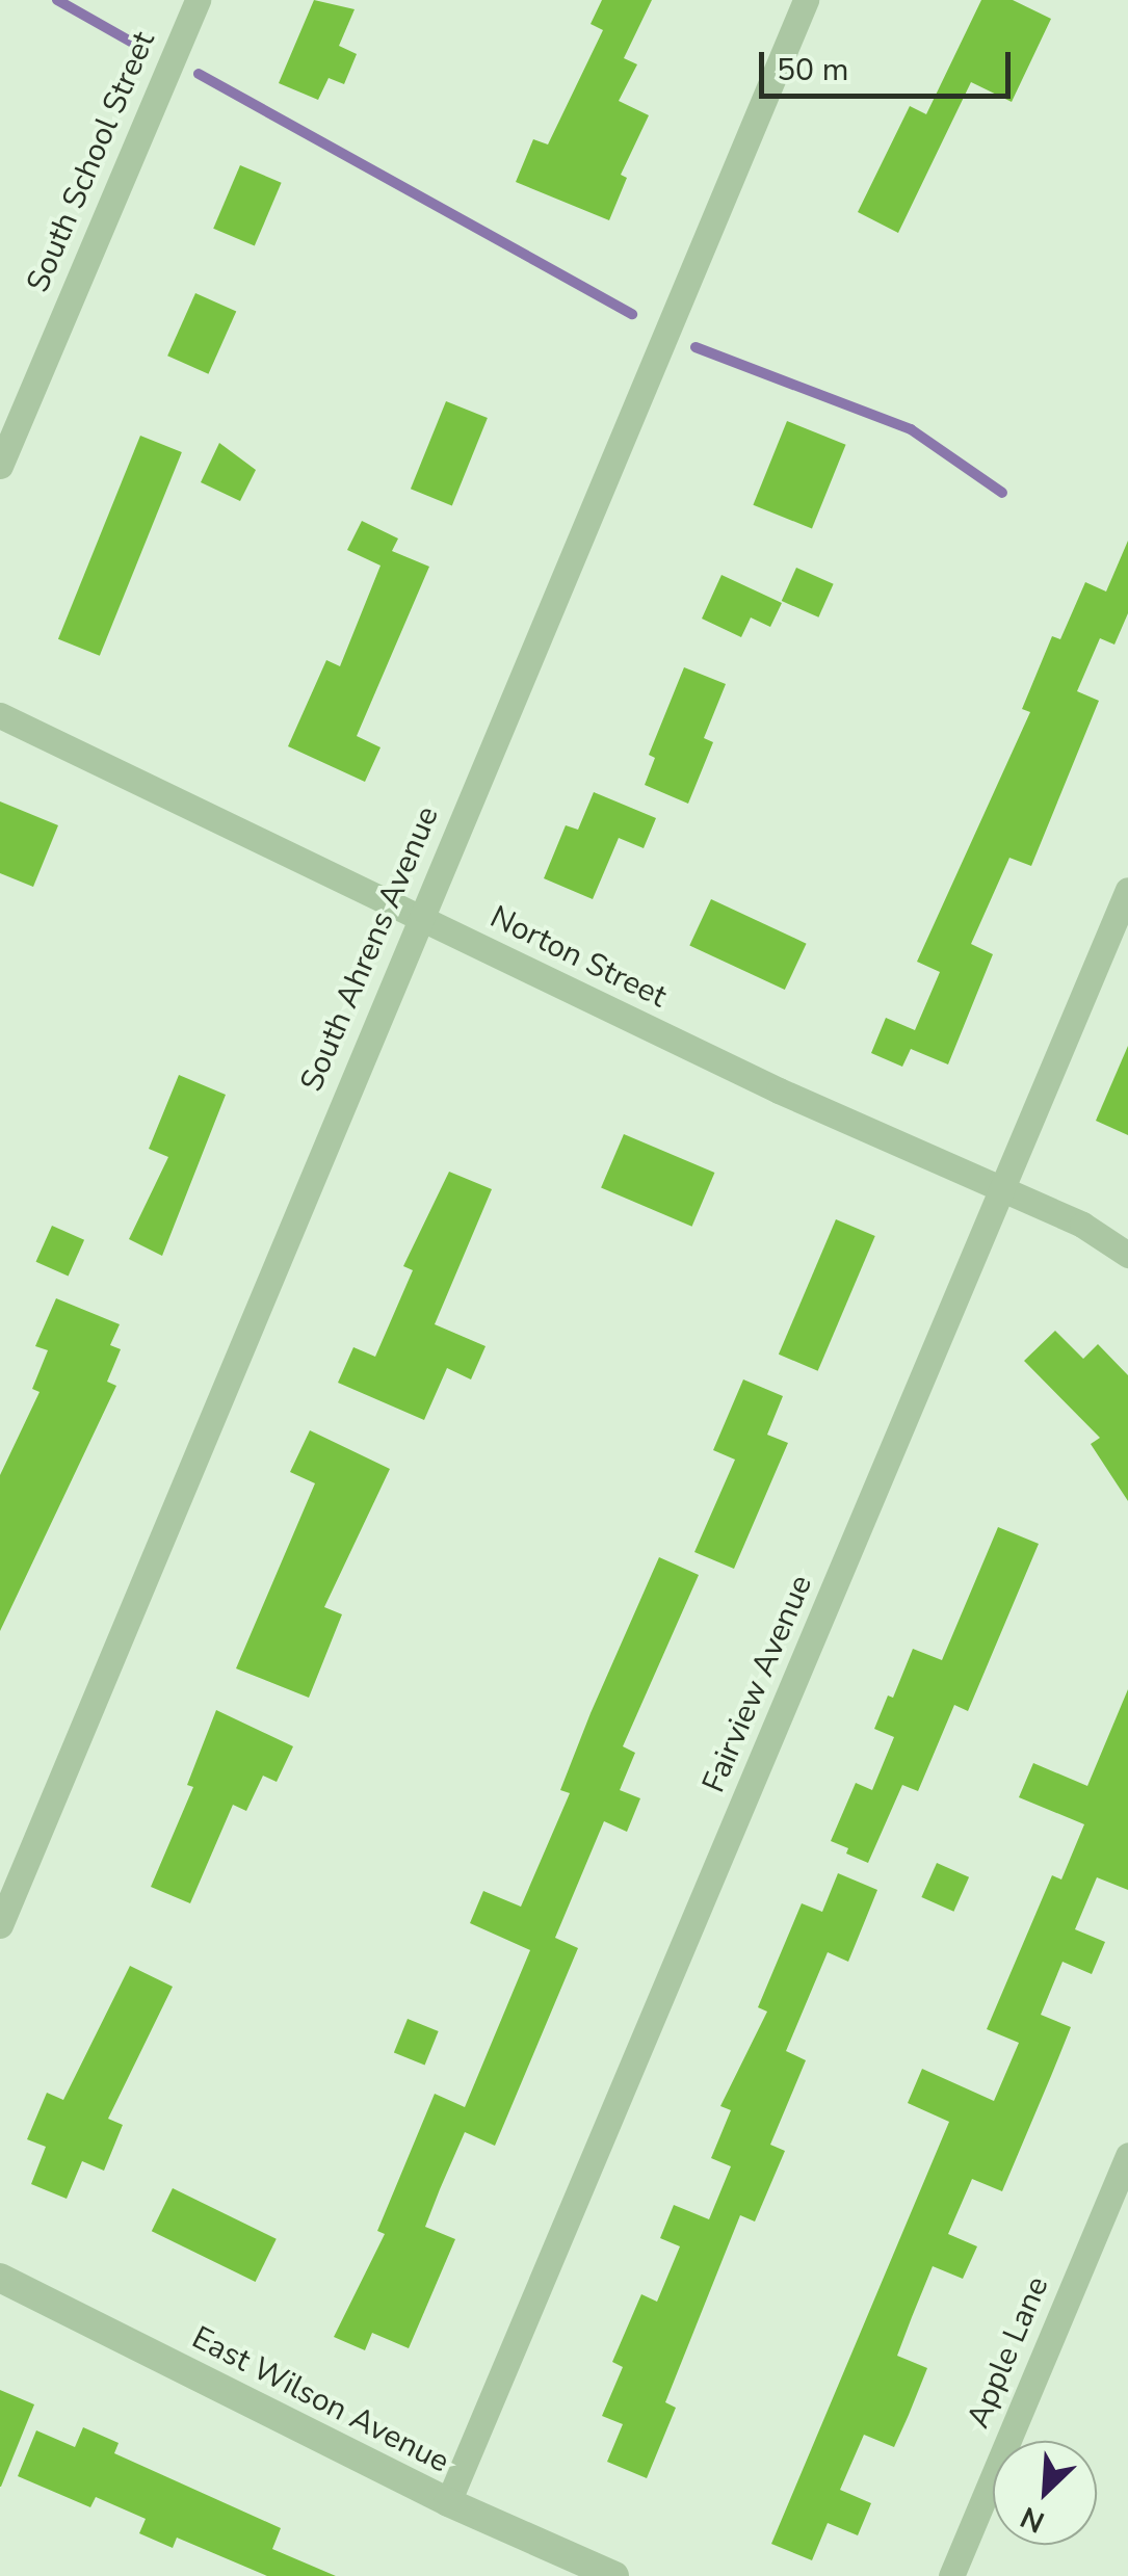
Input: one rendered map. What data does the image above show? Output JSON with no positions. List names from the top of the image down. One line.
{"streets":{"street":["South School Street","South Ahrens Avenue","Norton Street","Fairview Avenue","Apple Lane","East Wilson Avenue"]},"crossings":[["South Ahrens Avenue","Norton Street"],["Norton Street","Fairview Avenue"],["Fairview Avenue","East Wilson Avenue"]],"scale_bar":"50 m","north":"bottom left"}
